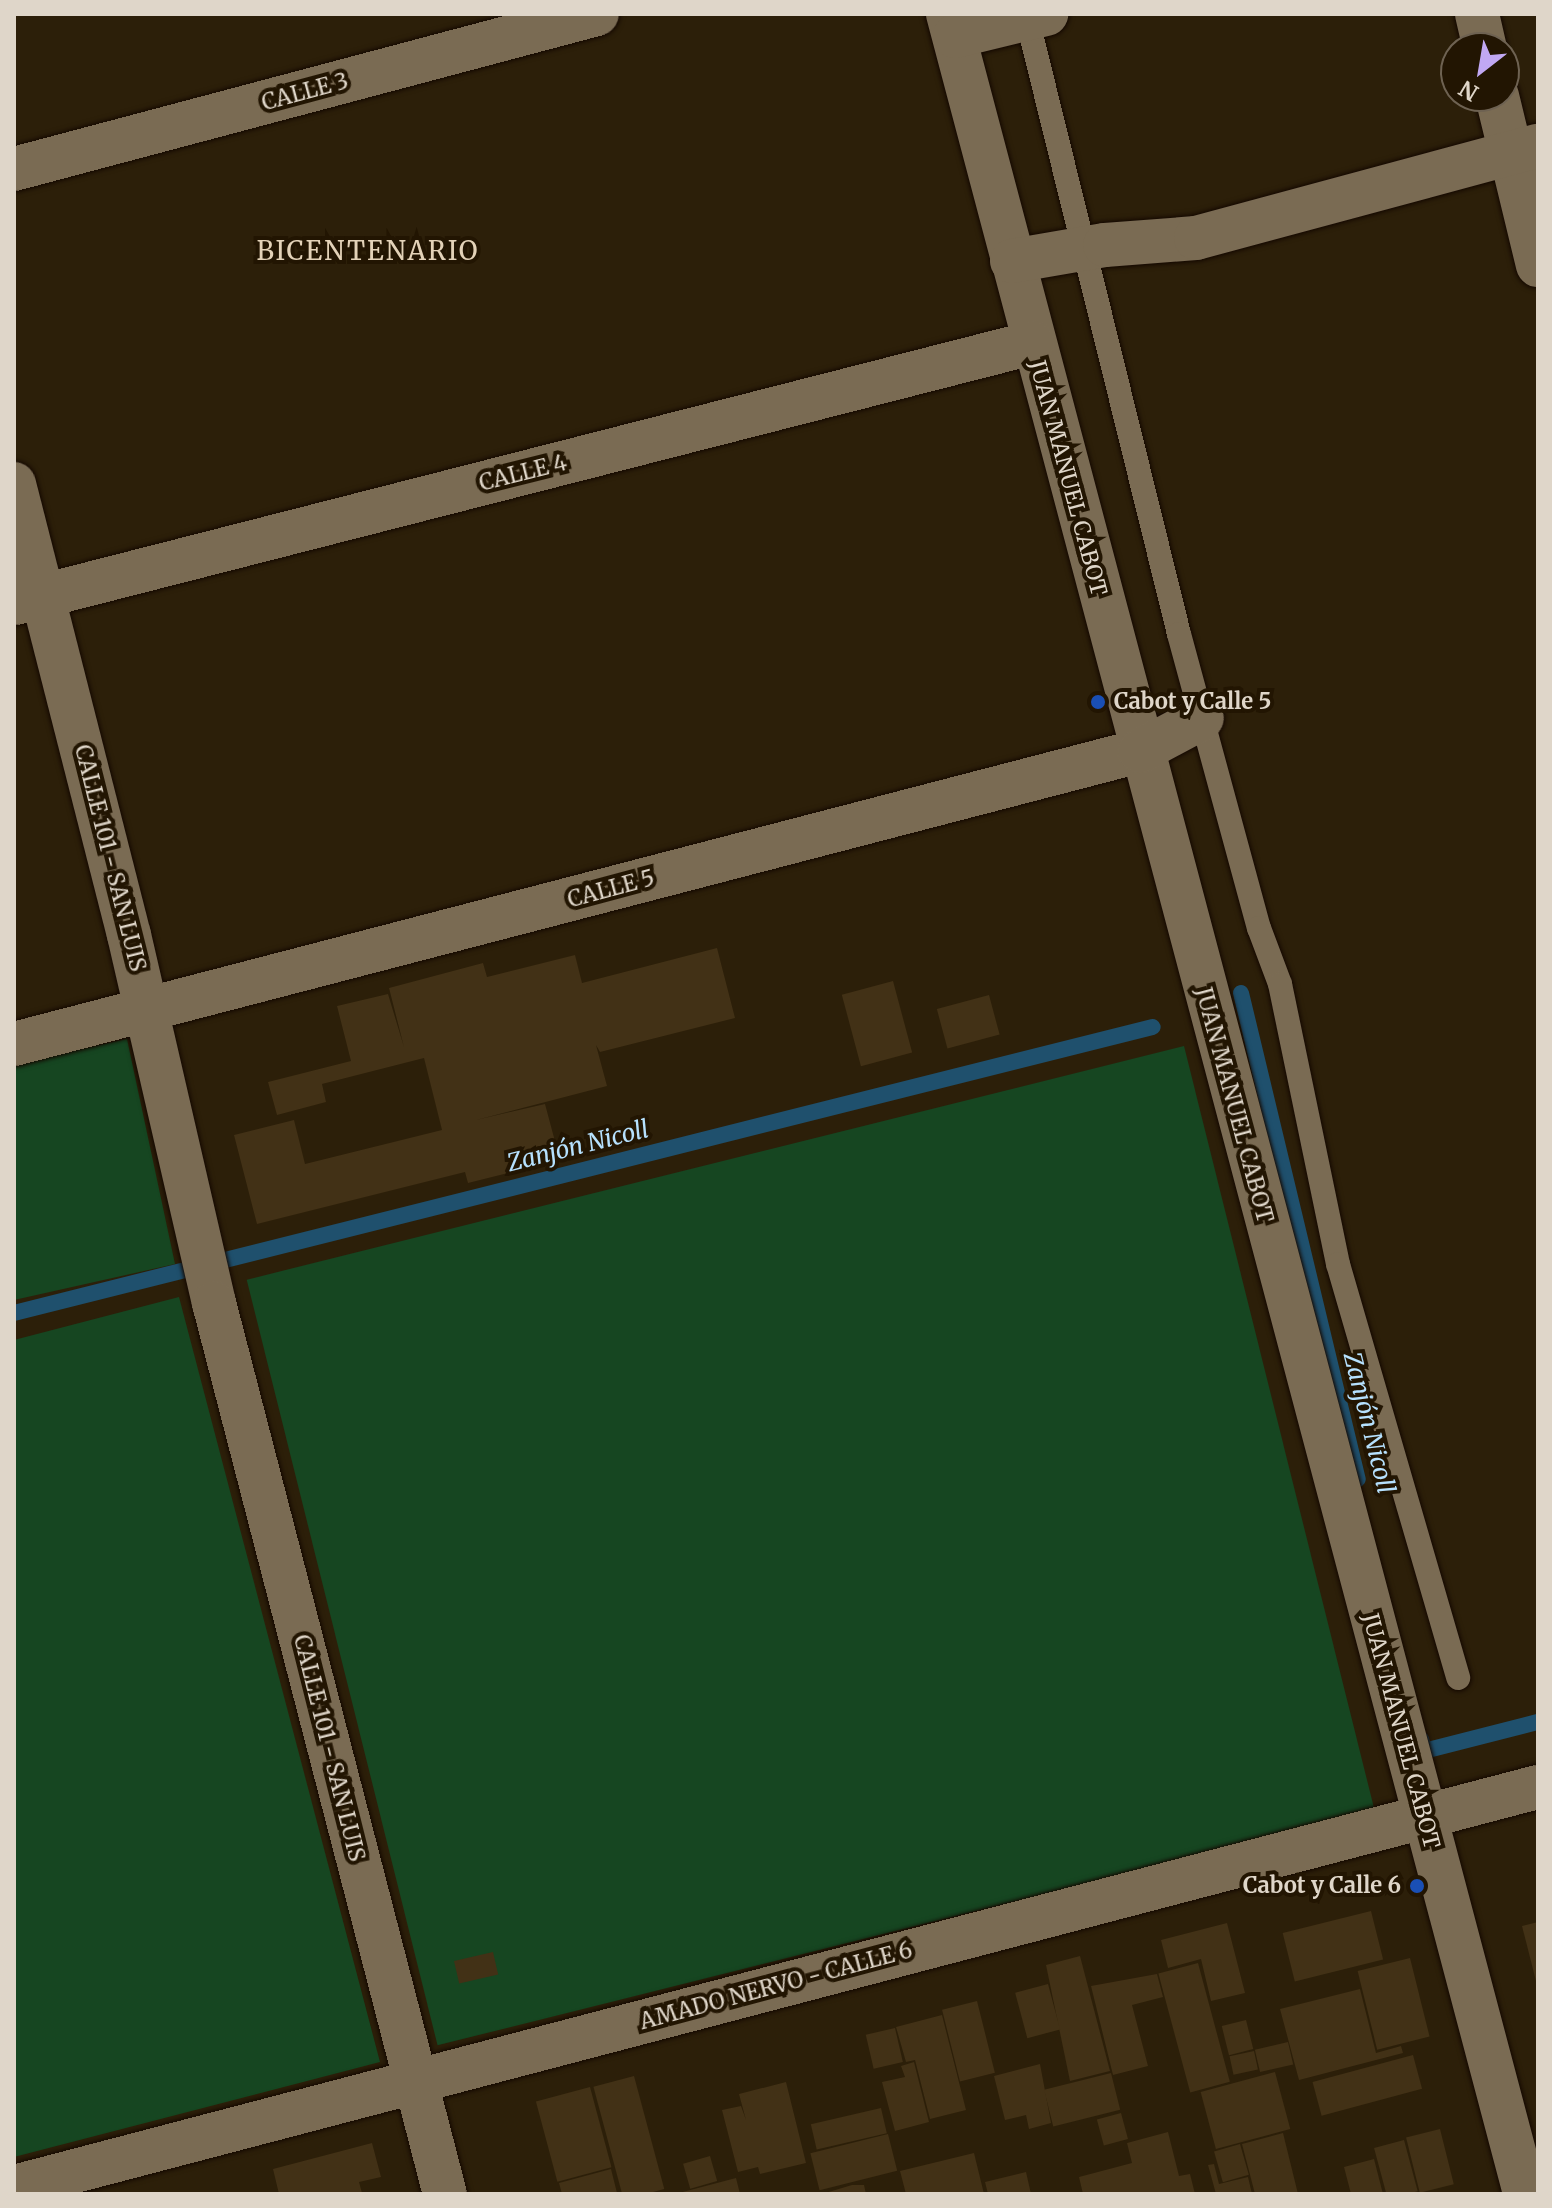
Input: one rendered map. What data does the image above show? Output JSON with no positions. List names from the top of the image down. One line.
{"streets":{"street":["CALLE 3","CALLE 4","JUAN MANUEL CABOT","CALLE 101 - SAN LUIS","CALLE 5","AMADO NERVO - CALLE 6"]},"crossings":[["CALLE 4","JUAN MANUEL CABOT"],["CALLE 4","CALLE 101 - SAN LUIS"],["JUAN MANUEL CABOT","CALLE 5"],["JUAN MANUEL CABOT","AMADO NERVO - CALLE 6"],["CALLE 101 - SAN LUIS","CALLE 5"],["CALLE 101 - SAN LUIS","AMADO NERVO - CALLE 6"]],"districts":["BICENTENARIO"],"water":["Zanjón Nicoll"],"places":["Cabot y Calle 5","Cabot y Calle 6"],"north":"bottom left"}
